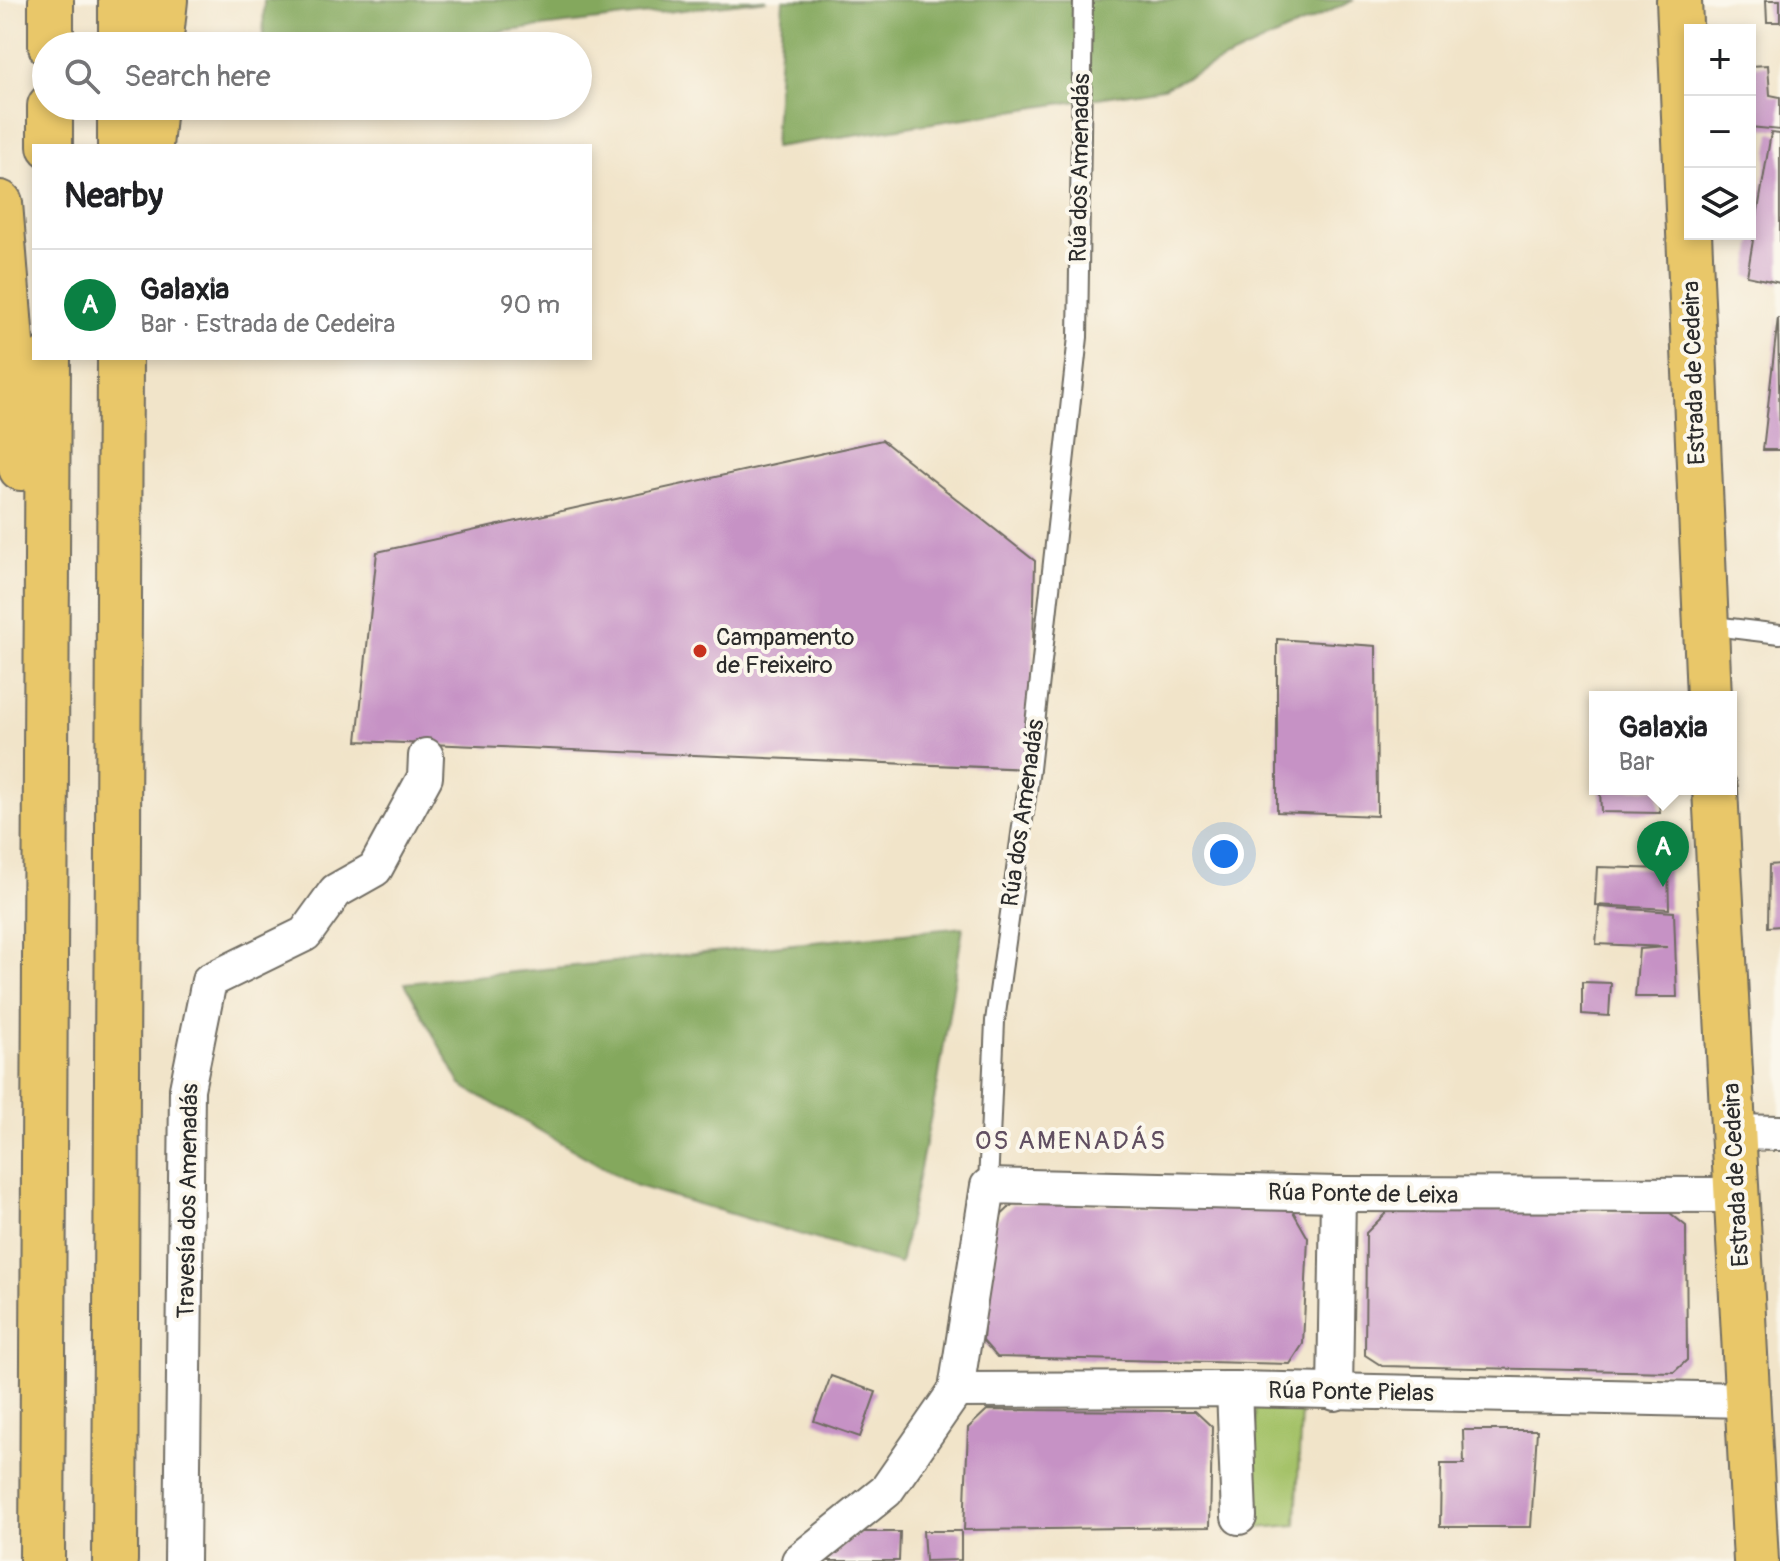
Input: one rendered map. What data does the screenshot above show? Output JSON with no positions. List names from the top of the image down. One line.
{"streets":{"main road":["Estrada de Cedeira"],"street":["Rúa dos Amenadás","Rúa Ponte de Leixa","Travesía dos Amenadás","Rúa Ponte Pielas"]},"crossings":[["Rúa dos Amenadás","Rúa Ponte de Leixa"],["Rúa dos Amenadás","Rúa Ponte Pielas"],["Estrada de Cedeira","Rúa Ponte de Leixa"],["Estrada de Cedeira","Rúa Ponte Pielas"]],"districts":["OS AMENADÁS"],"places":["Campamento de Freixeiro"],"page":{"map_buttons":["+","−"],"search":"Search here","heading":"Nearby","list":[{"mark":"A","name":"Galaxia","note":"Bar · Estrada de Cedeira","value":"90 m"}],"popup":["Galaxia","Bar"],"pins":"A"}}
